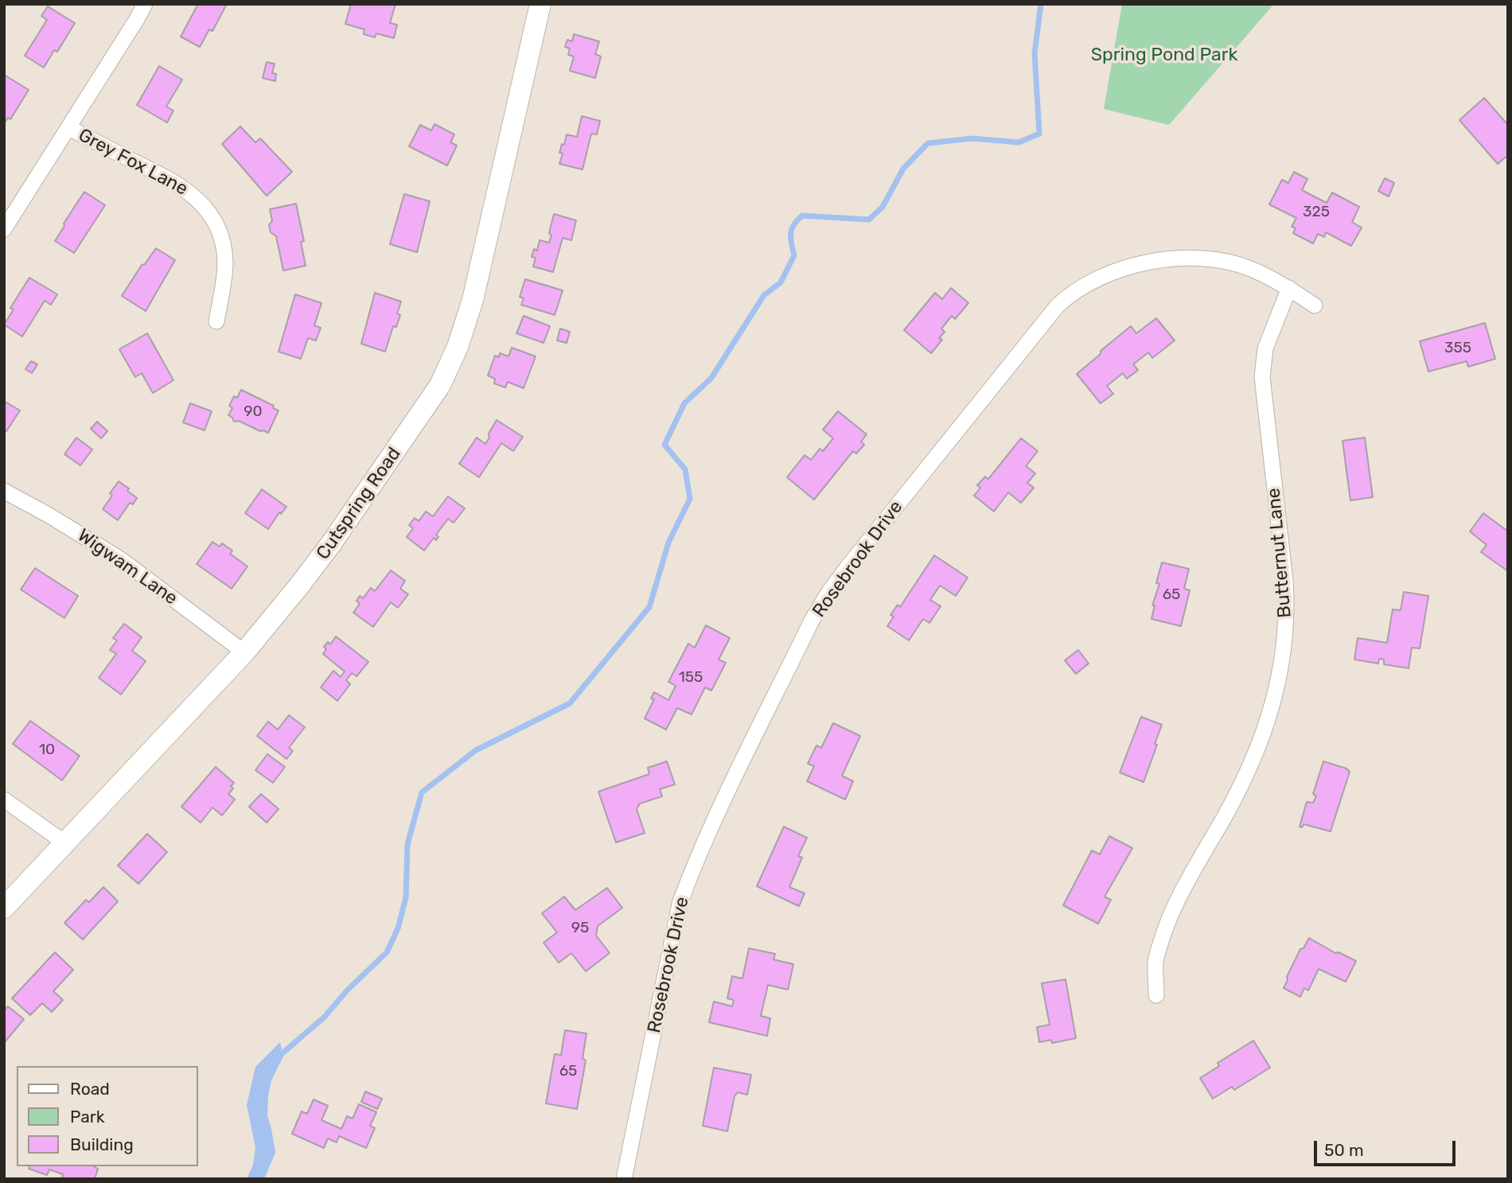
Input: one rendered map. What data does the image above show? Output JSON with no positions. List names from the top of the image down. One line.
{"streets":{"street":["Grey Fox Lane","Cutspring Road","Butternut Lane","Rosebrook Drive","Wigwam Lane"]},"crossings":[["Cutspring Road","Wigwam Lane"],["Butternut Lane","Rosebrook Drive"]],"parks":["Spring Pond Park"],"house_numbers":["325","355","90","65","155","10","95","65"],"legend":["Road","Park","Building"],"scale_bar":"50 m"}
